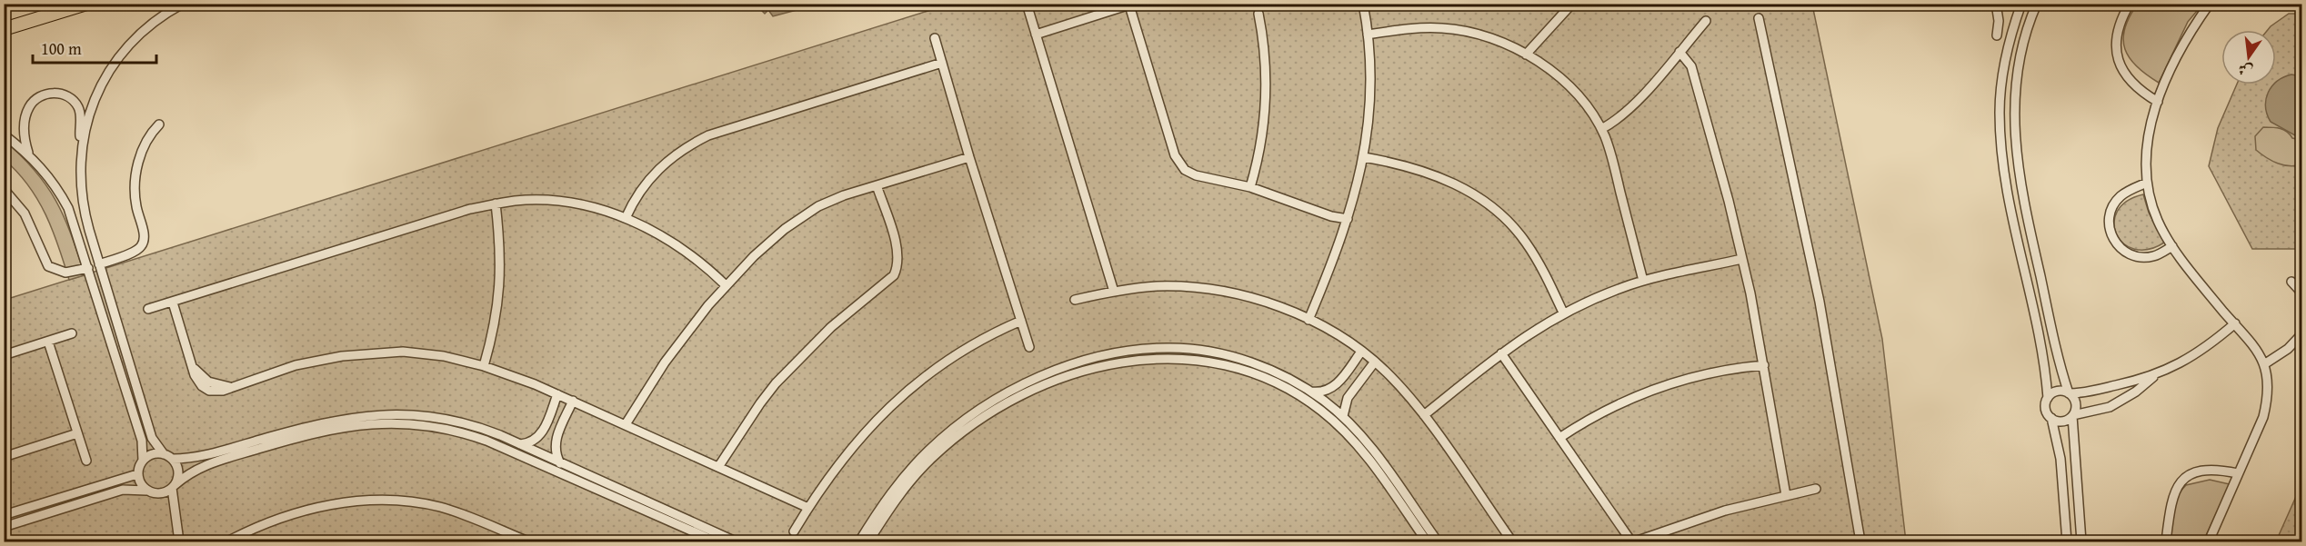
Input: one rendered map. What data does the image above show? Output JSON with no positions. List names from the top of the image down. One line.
{"scale_bar":"100 m","north":"bottom"}
